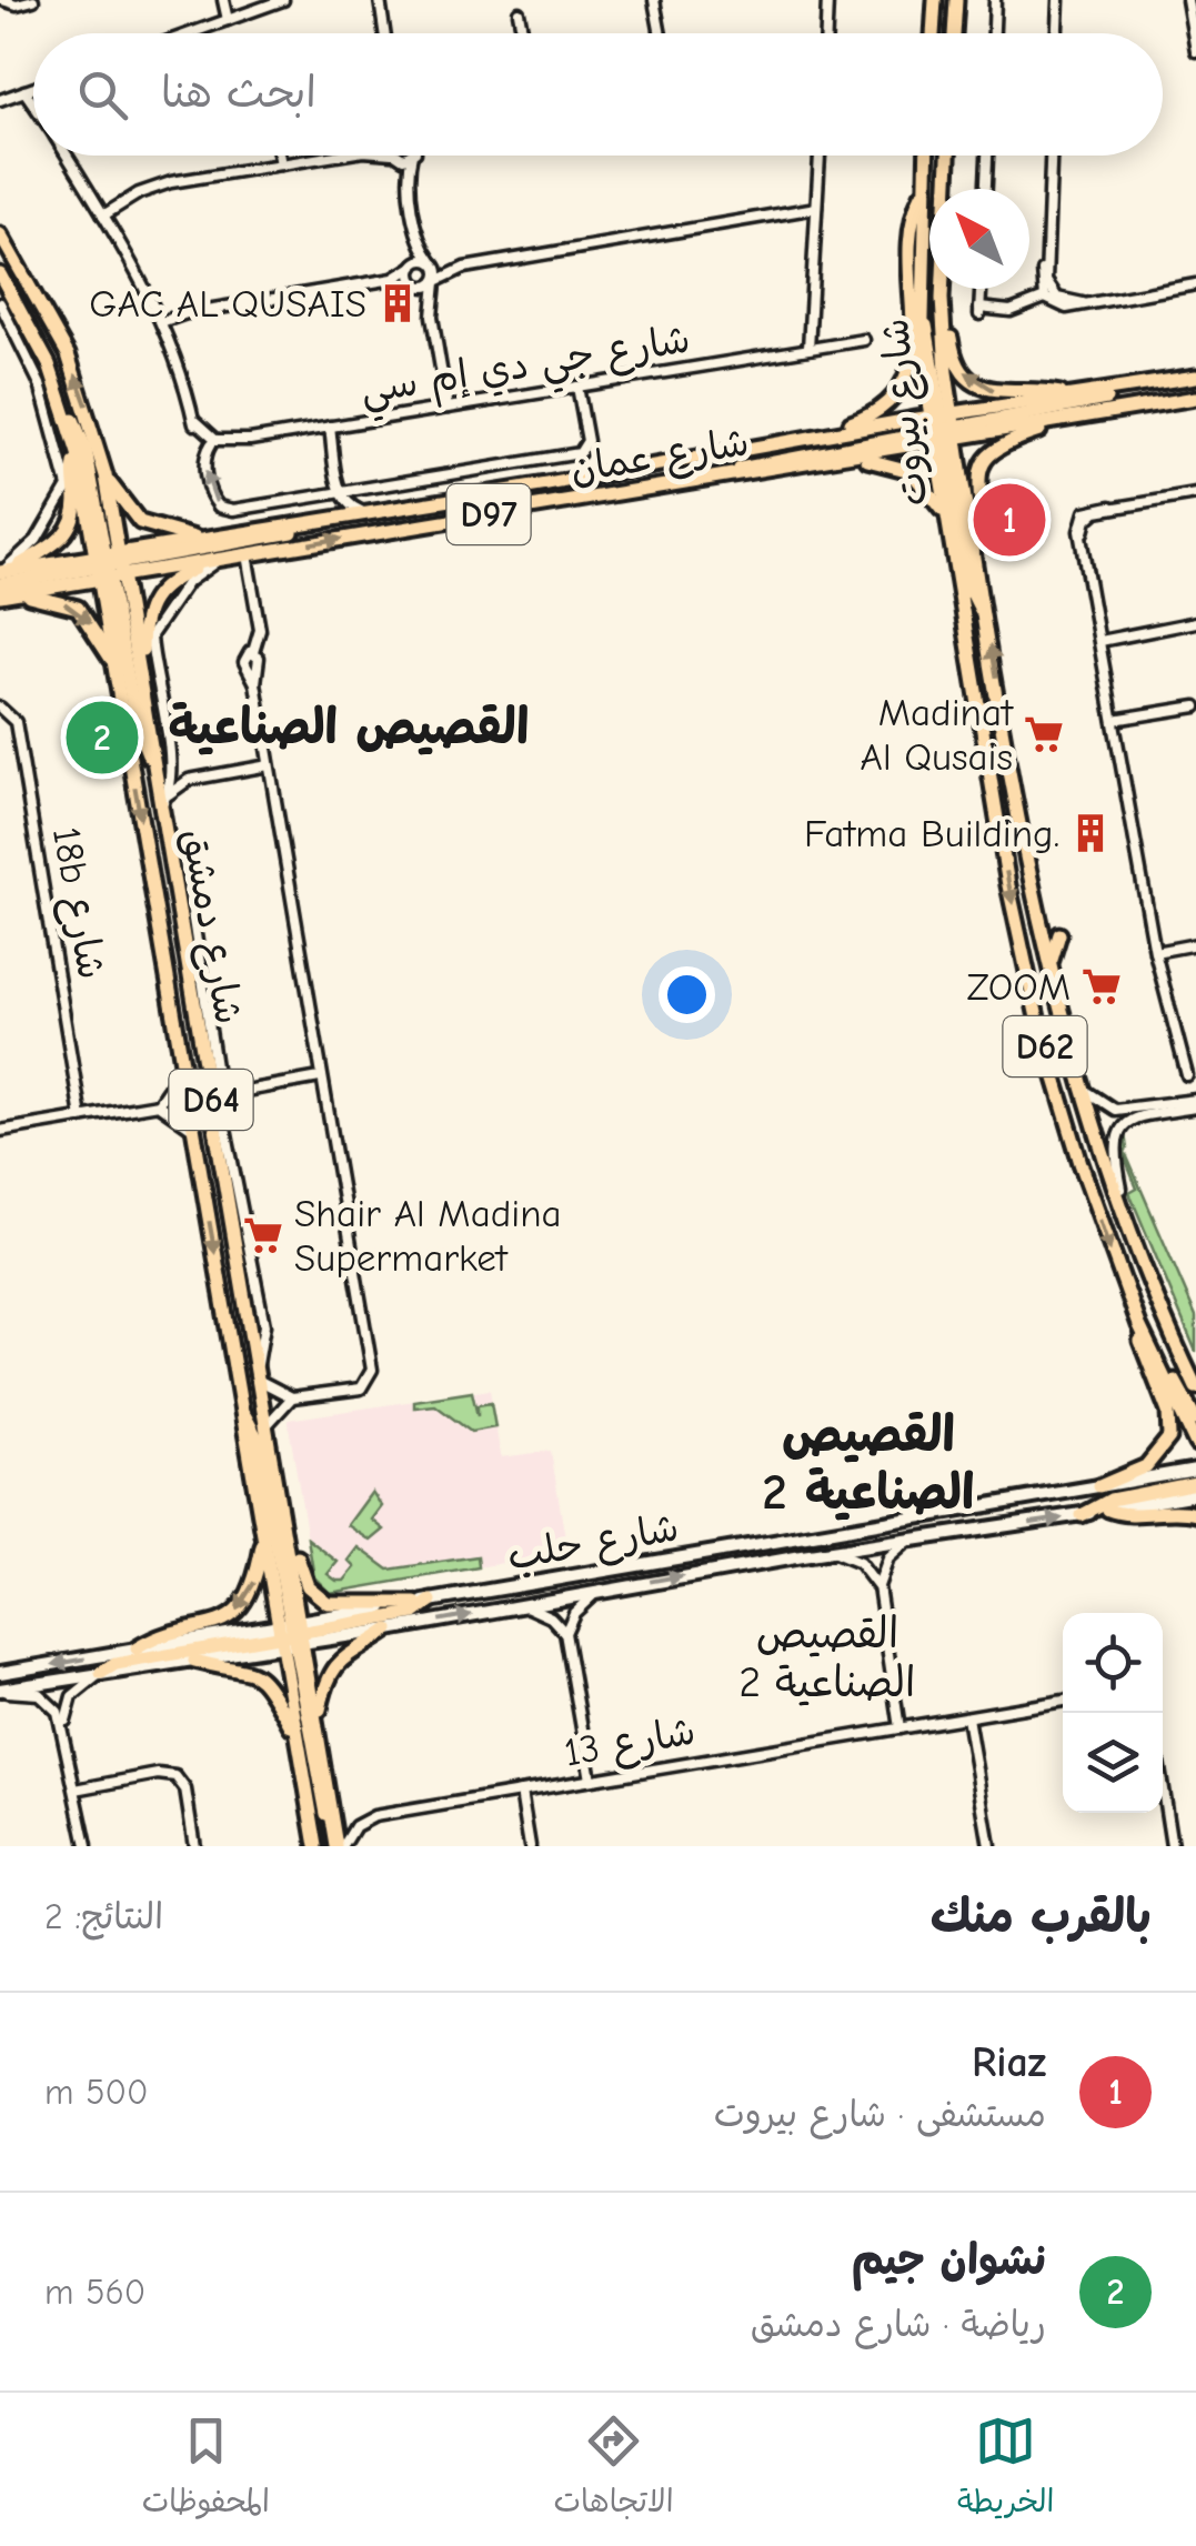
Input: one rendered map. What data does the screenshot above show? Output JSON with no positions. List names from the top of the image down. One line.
{"streets":{"main road":["شارع بيروت","شارع عمان","D97","شارع دمشق","D62","D64"],"street":["شارع جي دي إم سي","18b شارع","شارع حلب","شارع 13"]},"crossings":[["شارع بيروت","شارع عمان"],["شارع عمان","شارع دمشق"],["شارع دمشق","شارع حلب"],["شارع دمشق","شارع 13"]],"districts":["القصيص الصناعية","القصيص الصناعية 2","القصيص الصناعية 2"],"places":{"building":["GAC AL QUSAIS","Fatma Building."],"supermarket":["Madinat Al Qusais","ZOOM","Shair Al Madina Supermarket"]},"north":"top left","page":{"search":"ابحث هنا","pins":["1","2"],"heading":["بالقرب منك","النتائج: 2"],"list":[{"mark":"1","name":"Riaz","note":"مستشفى · شارع بيروت","value":"500 m"},{"mark":"2","name":"نشوان جيم","note":"رياضة · شارع دمشق","value":"560 m"}],"nav":["الخريطة","الاتجاهات","المحفوظات"]}}
